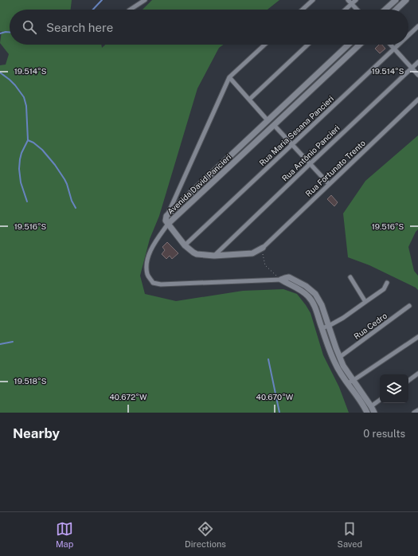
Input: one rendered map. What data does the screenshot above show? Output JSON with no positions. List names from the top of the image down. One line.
{"streets":{"street":["Rua Maria Sesana Pancieri","Rua Antônio Pancieri","Rua Fortunato Trento","Avenida David Pancieri","Rua Cedro"]},"page":{"search":"Search here","heading":["Nearby","0 results"],"nav":["Map","Directions","Saved"]},"coordinates":["19.514°S","19.516°S","19.518°S","40.672°W","40.670°W"]}
